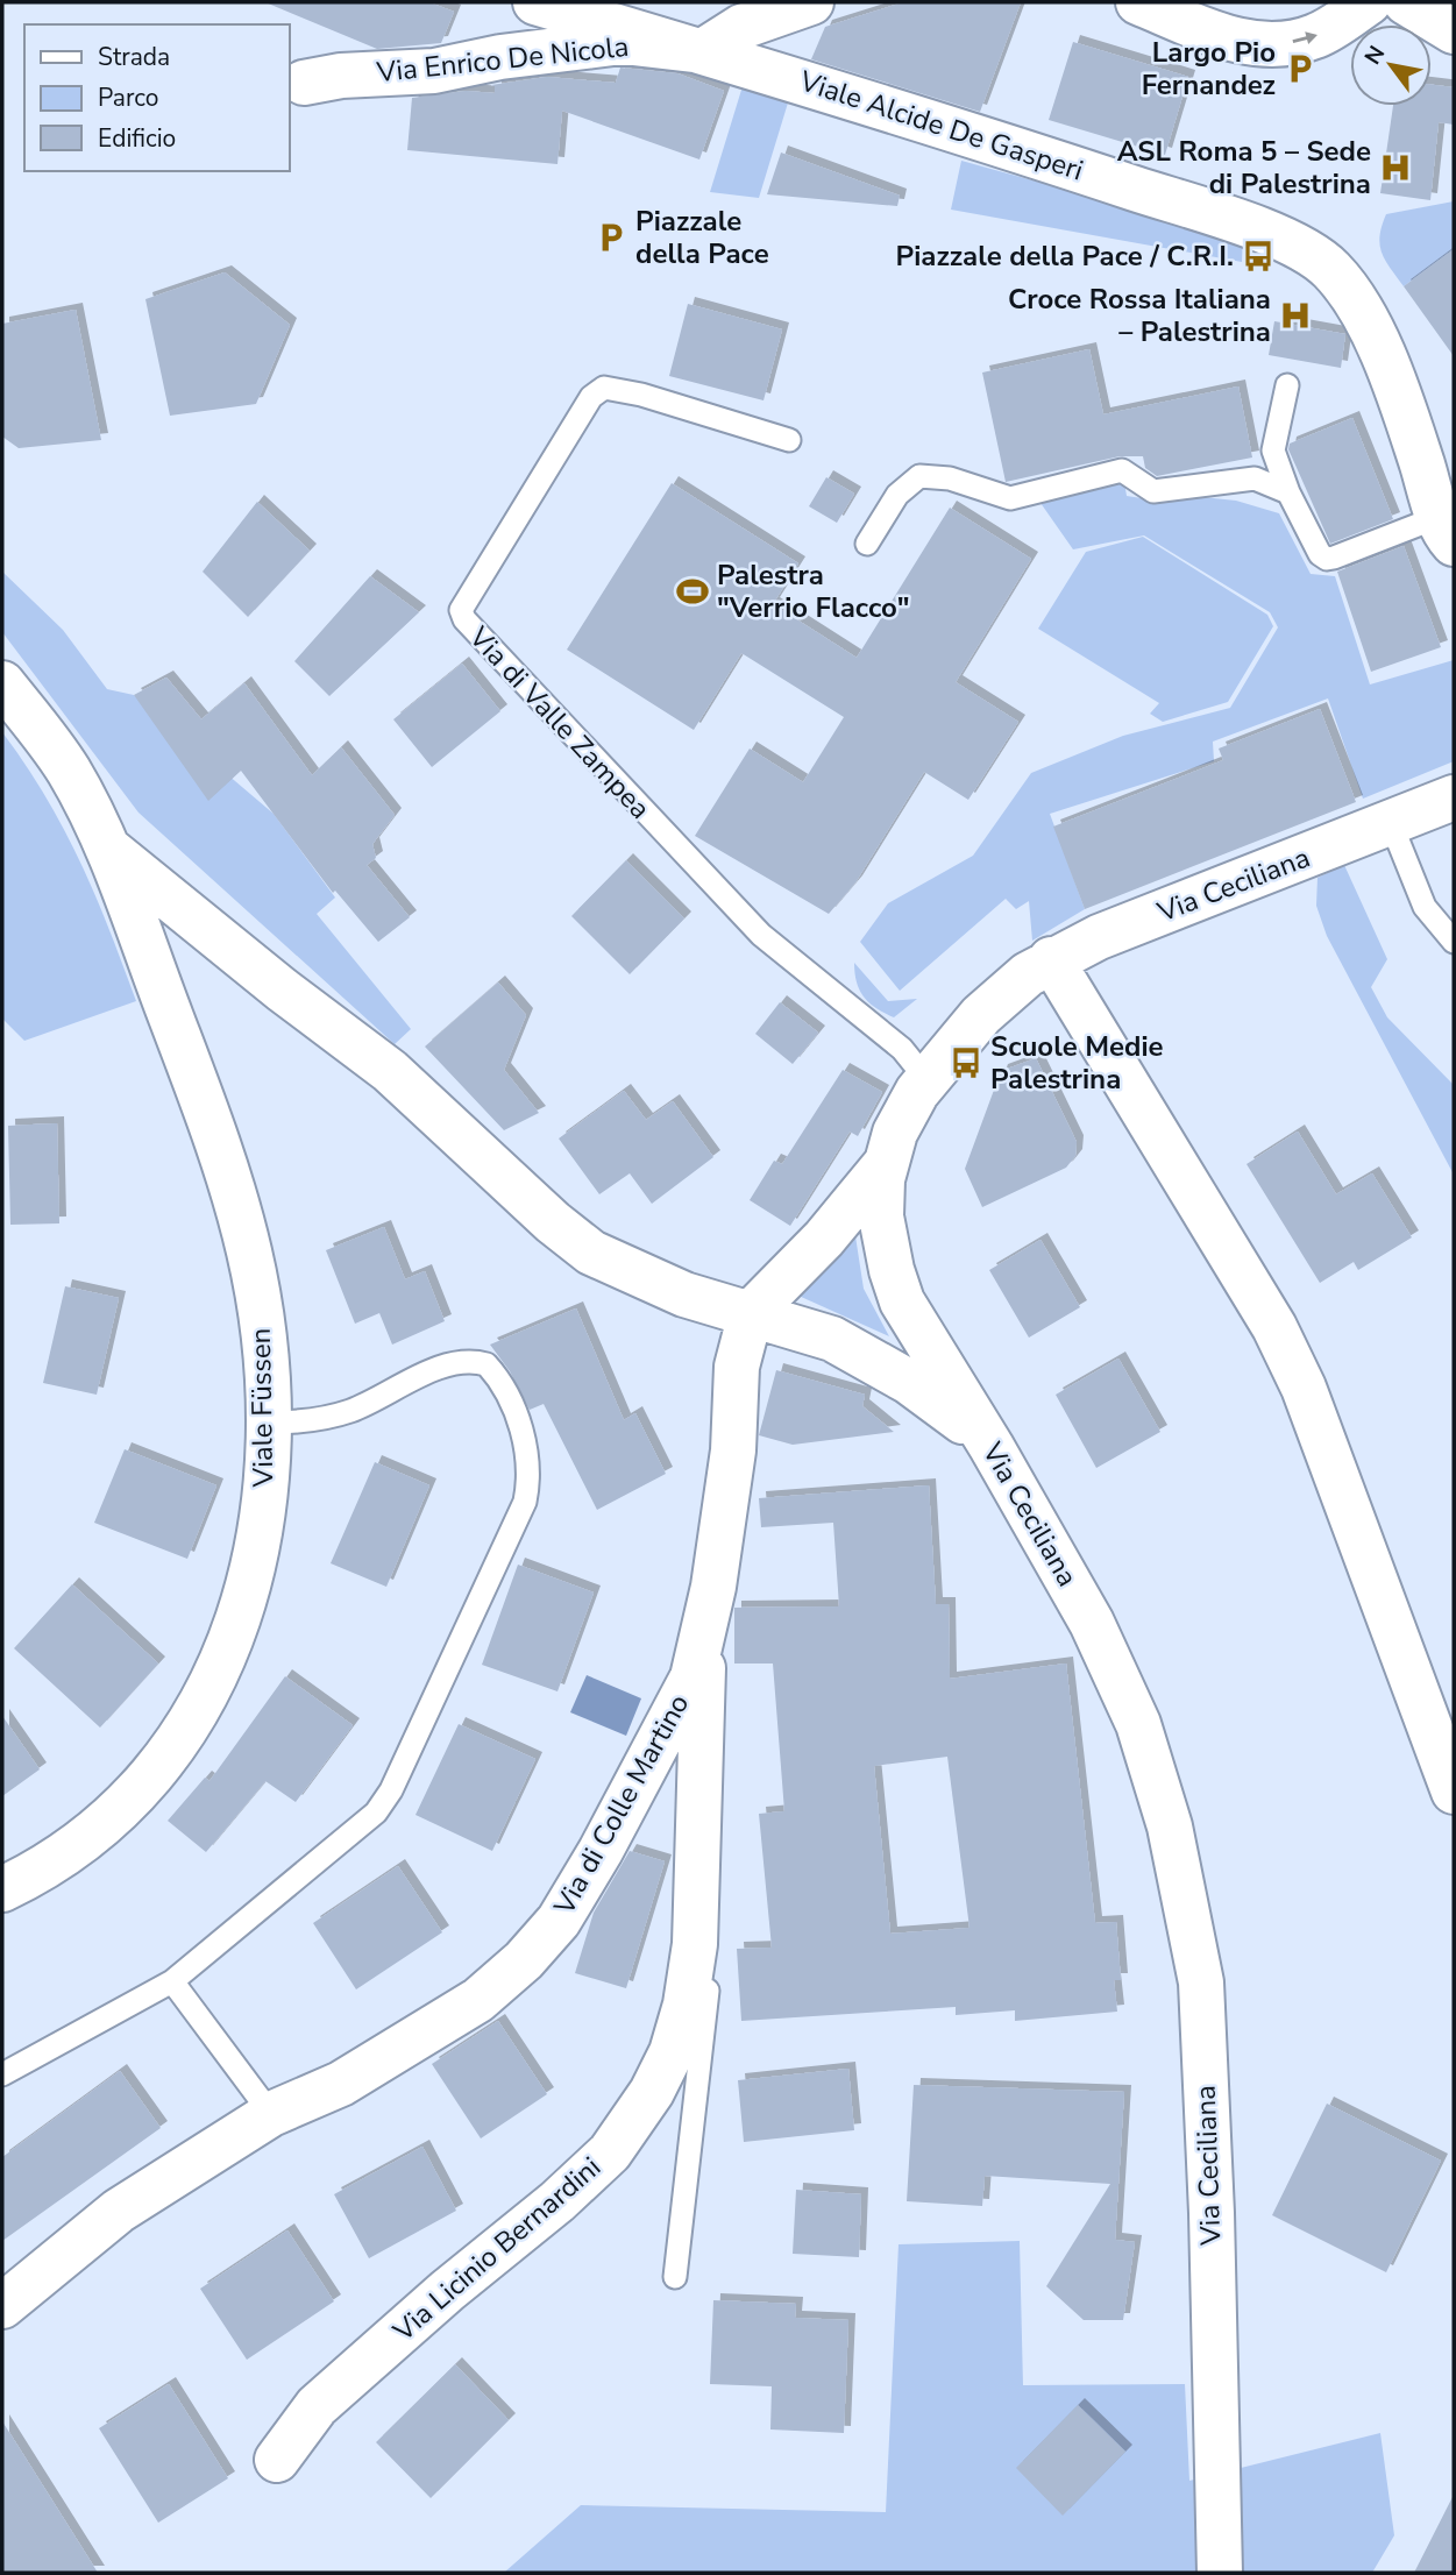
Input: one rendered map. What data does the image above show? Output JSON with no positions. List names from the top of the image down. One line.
{"streets":{"street":["Via Enrico De Nicola","Viale Alcide De Gasperi","Via Ceciliana","Viale Füssen","Via di Colle Martino","Via Licinio Bernardini"],"lane":["Via di Valle Zampea"]},"crossings":[["Via Enrico De Nicola","Viale Alcide De Gasperi"],["Via di Valle Zampea","Via Ceciliana"],["Via Ceciliana","Viale Füssen"],["Via Ceciliana","Via di Colle Martino"],["Viale Füssen","Via di Colle Martino"],["Via di Colle Martino","Via Licinio Bernardini"]],"places":{"parking":["Largo Pio Fernandez","Piazzale della Pace"],"hospital":["ASL Roma 5 – Sede di Palestrina","Croce Rossa Italiana – Palestrina"],"bus stop":["Piazzale della Pace / C.R.I.","Scuole Medie Palestrina"],"sports":["Palestra \"Verrio Flacco\""]},"legend":["Strada","Parco","Edificio"],"north":"top left"}
